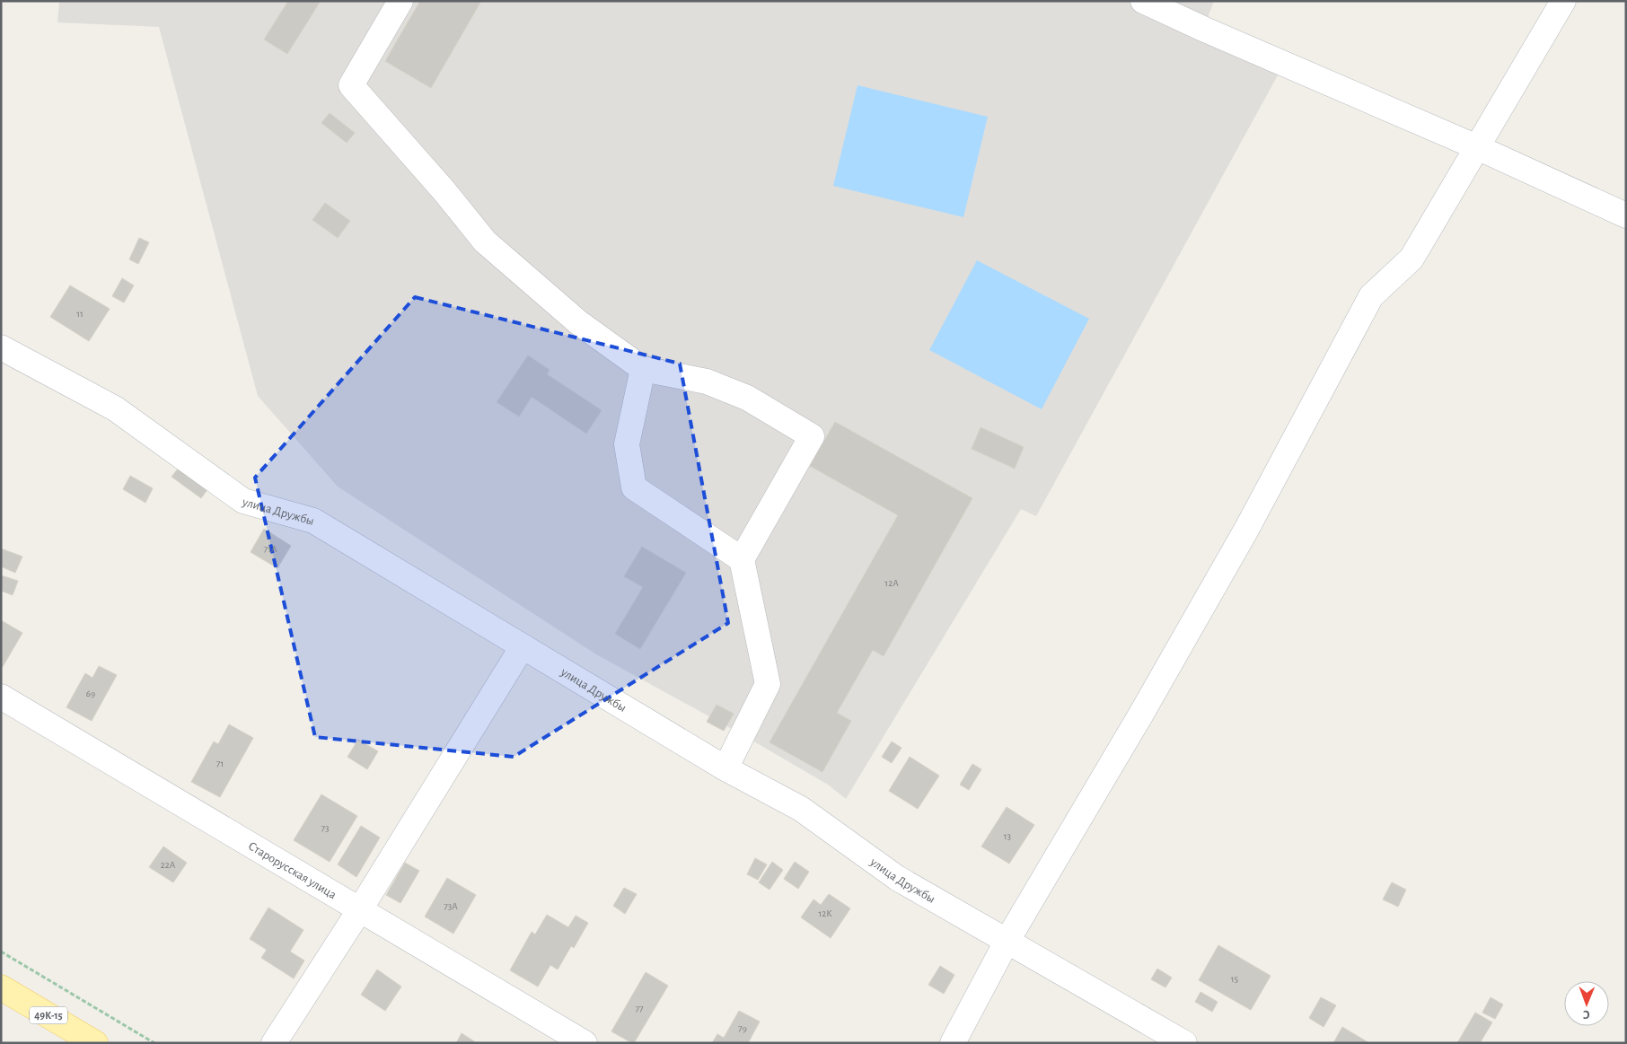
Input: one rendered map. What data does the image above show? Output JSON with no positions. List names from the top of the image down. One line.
{"streets":{"main road":["49К-15"],"street":["улица Дружбы","Старорусская улица"]},"house_numbers":["11","71А","12А","69","71","73","13","22А","73А","12К","15","77","79"],"north":"bottom"}
